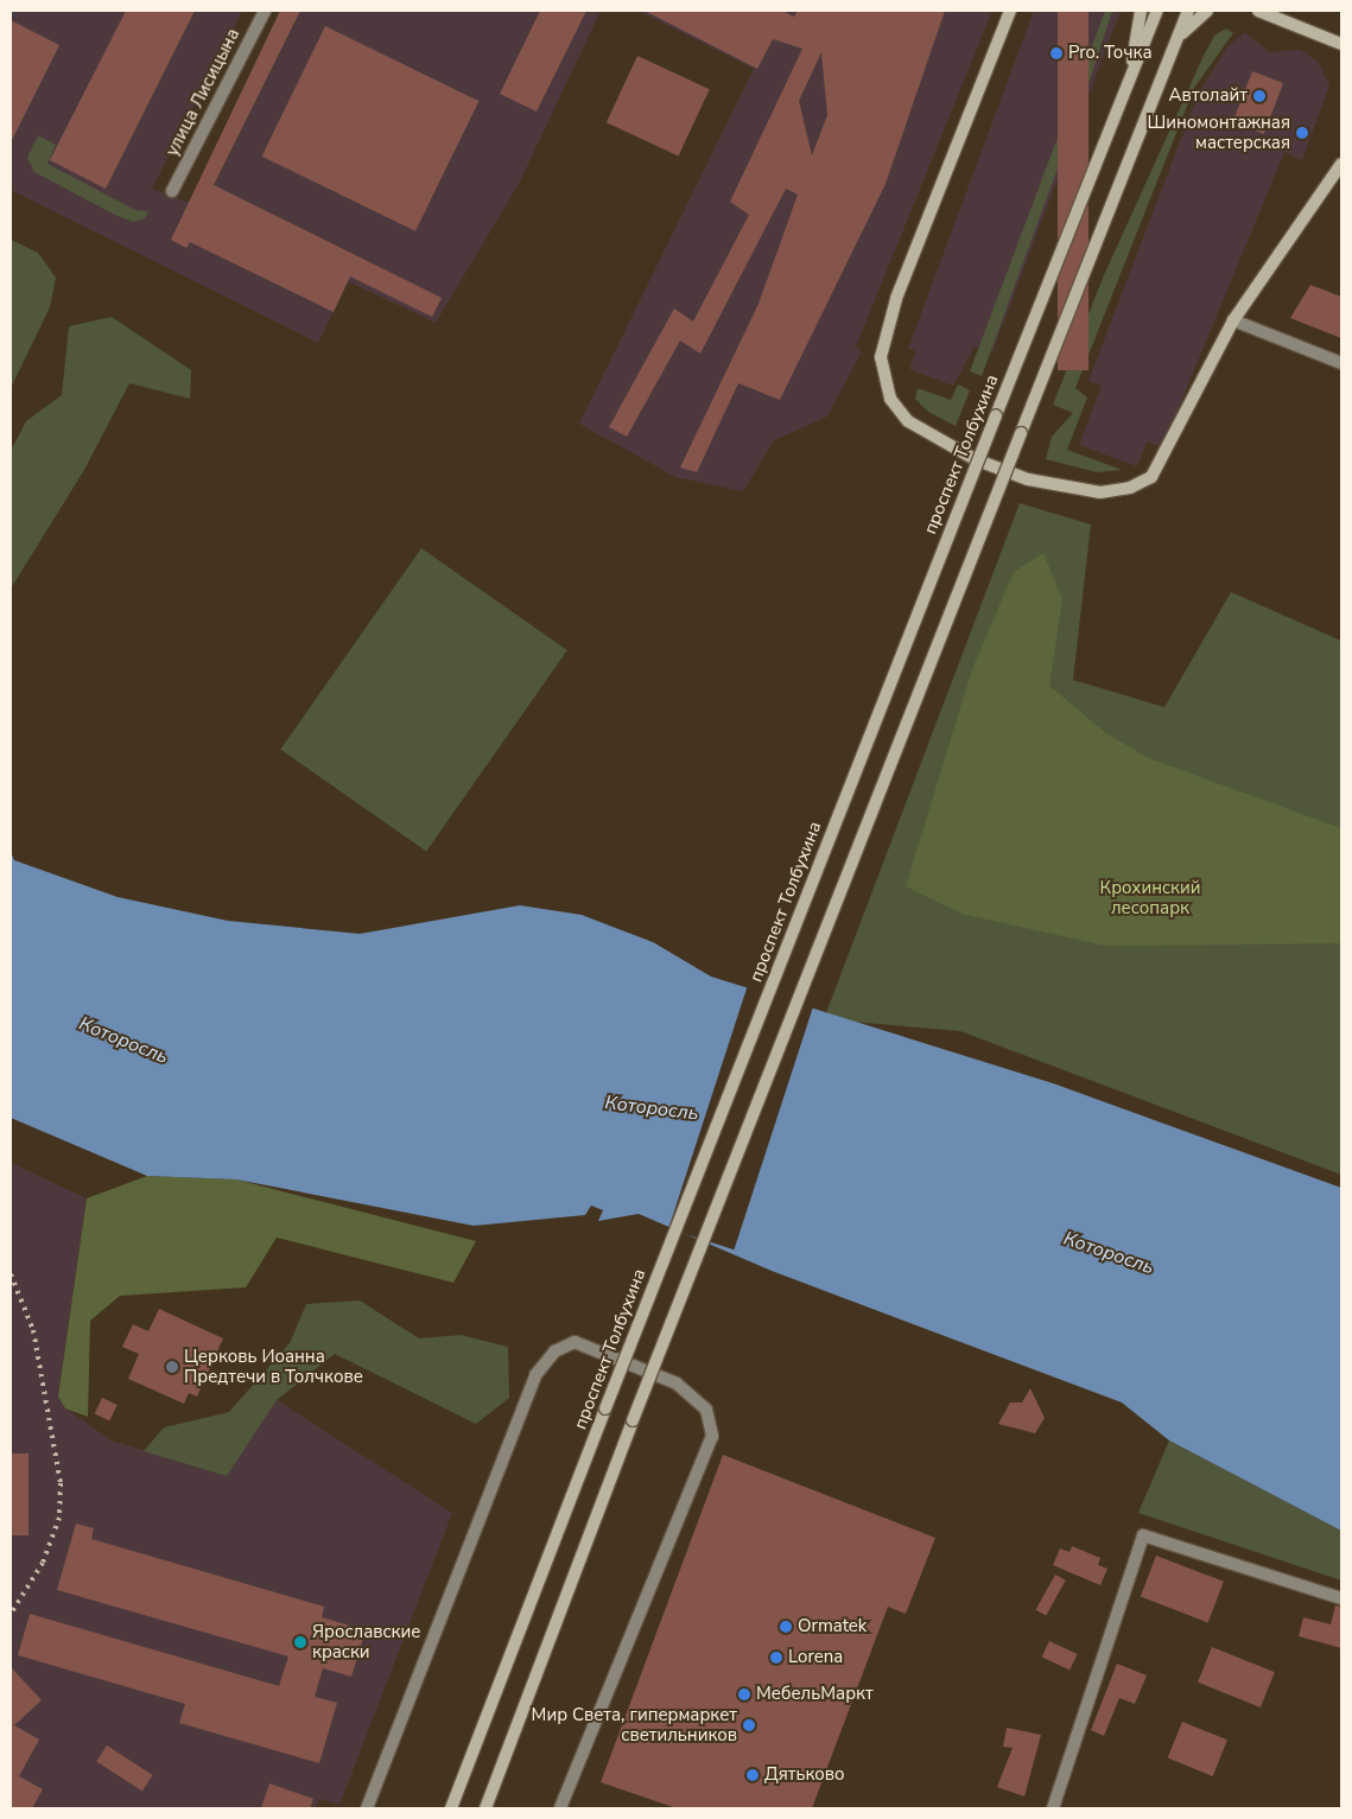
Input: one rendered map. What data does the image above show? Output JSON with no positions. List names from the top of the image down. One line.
{"streets":{"main road":["проспект Толбухина"],"street":["улица Лисицына"]},"water":["Которосль"],"parks":["Крохинский лесопарк"],"places":["Pro. Точка","Автолайт","Шиномонтажная мастерская","Церковь Иоанна Предтечи в Толчкове","Ormatek","Ярославские краски","Lorena","МебельМаркт","Мир Света, гипермаркет светильников","Дятьково"]}
